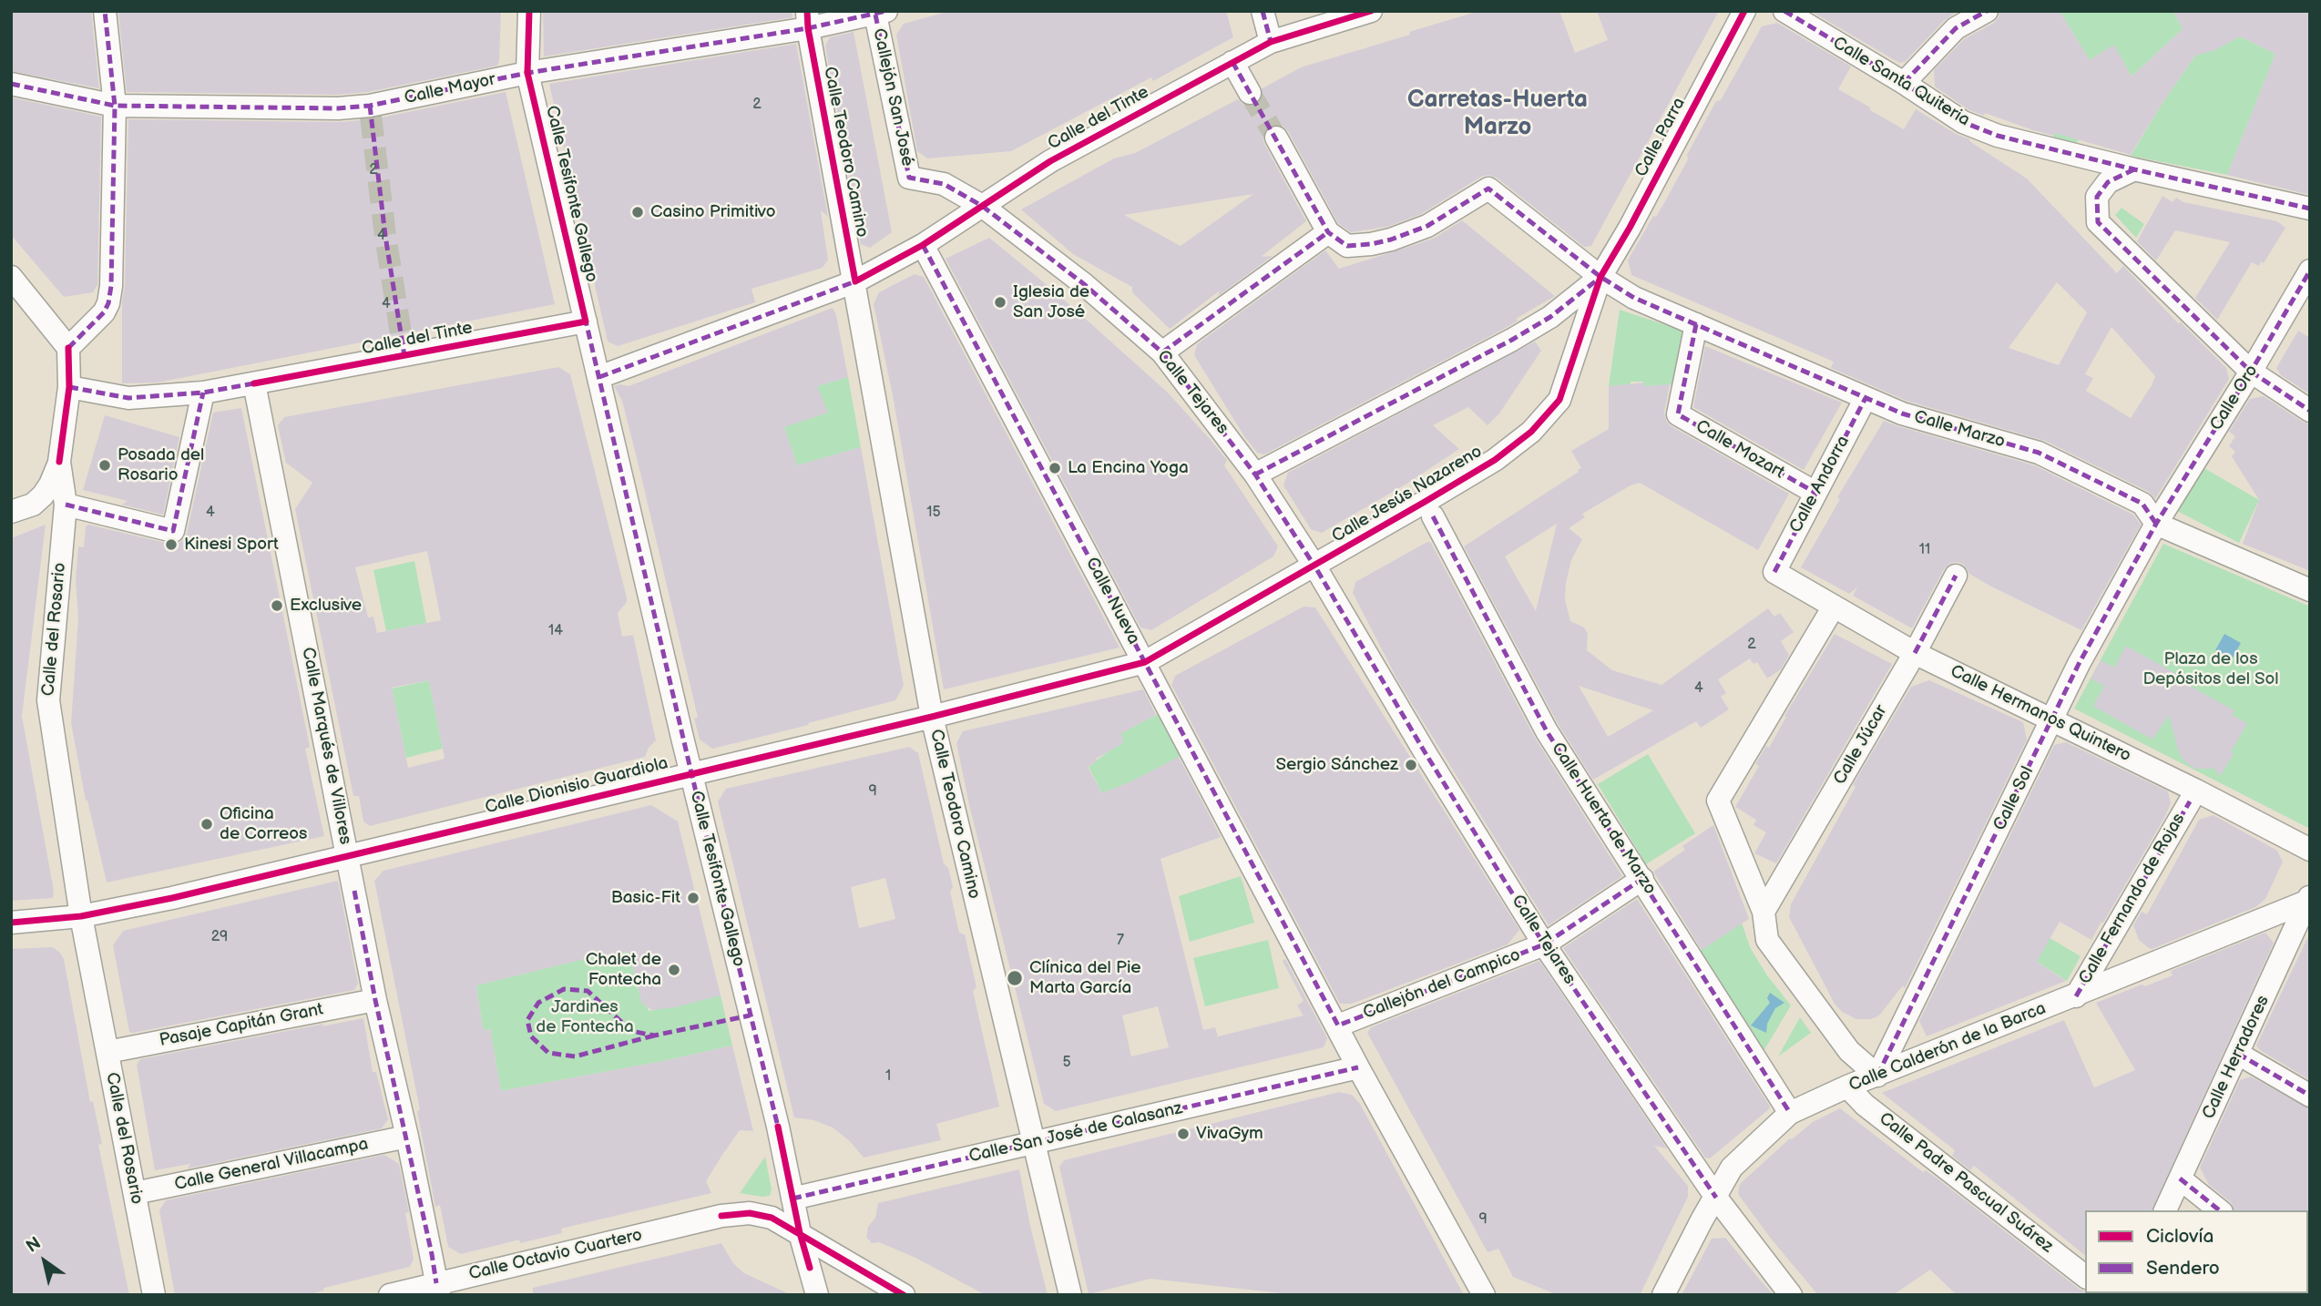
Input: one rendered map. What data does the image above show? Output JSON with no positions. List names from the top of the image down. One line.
{"streets":{"street":["Calle Santa Quiteria","Calle Mayor","Callejón San José","Calle del Tinte","Calle Parra","Calle Teodoro Camino","Calle Tesifonte Gallego","Calle Tejares","Calle Oro","Calle Marzo","Calle Mozart","Calle Andorra","Calle Jesús Nazareno","Calle Nueva","Calle del Rosario","Calle Hermanos Quintero","Calle Júcar","Calle Marqués de Villores","Calle Dionisio Guardiola","Calle Sol","Calle Huerta de Marzo","Calle Fernando de Rojas","Callejón del Campico","Pasaje Capitán Grant","Calle Calderón de la Barca","Calle Herradores","Calle San José de Calasanz","Calle General Villacampa","Calle Padre Pascual Suárez","Calle Octavio Cuartero"]},"crossings":[["Calle Mayor","Callejón San José"],["Calle Mayor","Calle Teodoro Camino"],["Calle Mayor","Calle Tesifonte Gallego"],["Callejón San José","Calle del Tinte"],["Callejón San José","Calle Tejares"],["Calle del Tinte","Calle Teodoro Camino"],["Calle del Tinte","Calle Tesifonte Gallego"],["Calle del Tinte","Calle Tejares"],["Calle del Tinte","Calle Nueva"],["Calle del Tinte","Calle del Rosario"],["Calle del Tinte","Calle Marqués de Villores"],["Calle Parra","Calle Tejares"],["Calle Parra","Calle Marzo"],["Calle Parra","Calle Jesús Nazareno"],["Calle Teodoro Camino","Calle Dionisio Guardiola"],["Calle Teodoro Camino","Calle San José de Calasanz"],["Calle Tesifonte Gallego","Calle Dionisio Guardiola"],["Calle Tesifonte Gallego","Calle San José de Calasanz"],["Calle Tesifonte Gallego","Calle Octavio Cuartero"],["Calle Tejares","Callejón del Campico"],["Calle Tejares","Calle Calderón de la Barca"],["Calle Oro","Calle Marzo"],["Calle Oro","Calle Sol"],["Calle Marzo","Calle Mozart"],["Calle Marzo","Calle Andorra"],["Calle Marzo","Calle Jesús Nazareno"],["Calle Marzo","Calle Sol"],["Calle Mozart","Calle Andorra"],["Calle Andorra","Calle Hermanos Quintero"],["Calle Jesús Nazareno","Calle Nueva"],["Calle Jesús Nazareno","Calle Dionisio Guardiola"],["Calle Nueva","Calle Dionisio Guardiola"],["Calle Nueva","Callejón del Campico"],["Calle Nueva","Calle San José de Calasanz"],["Calle del Rosario","Calle Dionisio Guardiola"],["Calle del Rosario","Pasaje Capitán Grant"],["Calle del Rosario","Calle General Villacampa"],["Calle Hermanos Quintero","Calle Júcar"],["Calle Hermanos Quintero","Calle Sol"],["Calle Marqués de Villores","Calle Dionisio Guardiola"],["Calle Marqués de Villores","Pasaje Capitán Grant"],["Calle Marqués de Villores","Calle General Villacampa"],["Calle Marqués de Villores","Calle Octavio Cuartero"],["Calle Sol","Calle Calderón de la Barca"],["Calle Huerta de Marzo","Callejón del Campico"],["Calle Huerta de Marzo","Calle Calderón de la Barca"],["Calle Fernando de Rojas","Calle Calderón de la Barca"],["Calle Calderón de la Barca","Calle Herradores"],["Calle Calderón de la Barca","Calle Padre Pascual Suárez"]],"districts":["Carretas-Huerta Marzo"],"parks":["Plaza de los Depósitos del Sol","Jardines de Fontecha"],"places":["Casino Primitivo","Iglesia de San José","Posada del Rosario","La Encina Yoga","Kinesi Sport","Exclusive","Sergio Sánchez","Oficina de Correos","Basic-Fit","Chalet de Fontecha","Clínica del Pie Marta García","VivaGym"],"house_numbers":["2","2","4","4","4","15","11","14","2","4","9","29","7","5","1","9"],"legend":["Ciclovía","Sendero"],"north":"top left"}
